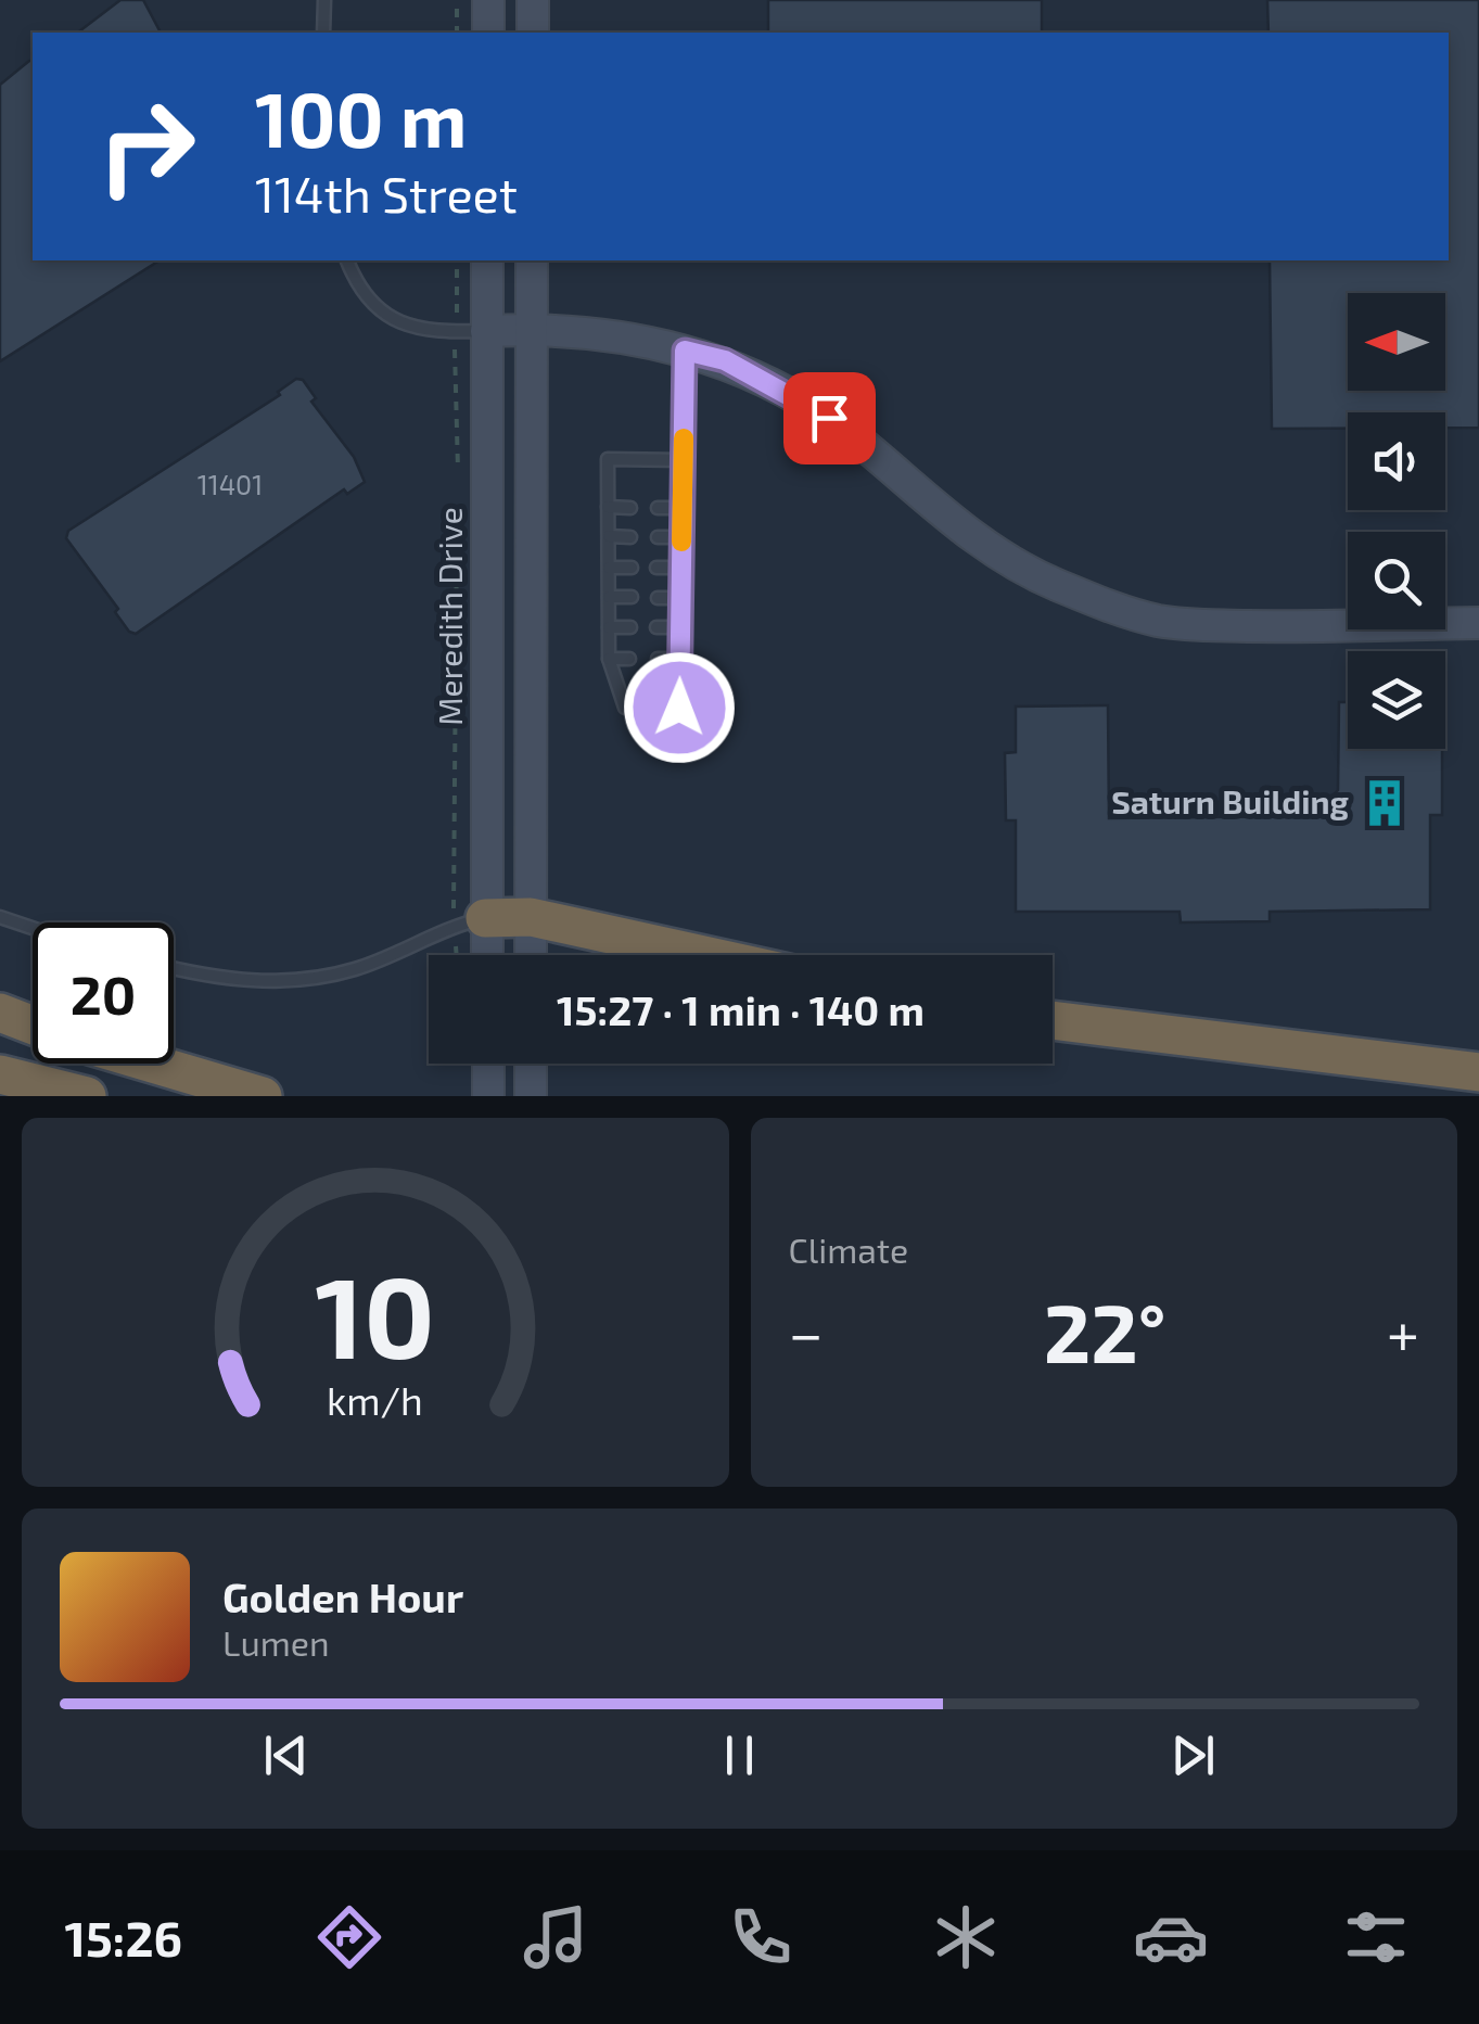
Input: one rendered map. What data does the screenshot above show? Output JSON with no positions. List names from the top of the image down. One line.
{"streets":{"main road":["Meredith Drive"]},"places":{"building":["Saturn Building"]},"house_numbers":["11401"],"north":"left","page":{"turn":["100 m","114th Street"],"limit":"20","trip":"15:27 · 1 min · 140 m","tile":"Climate","heat":["−","22°","+"],"song":["Golden Hour","Lumen"],"tabs":"15:26","gauge":["10","km/h"]}}
